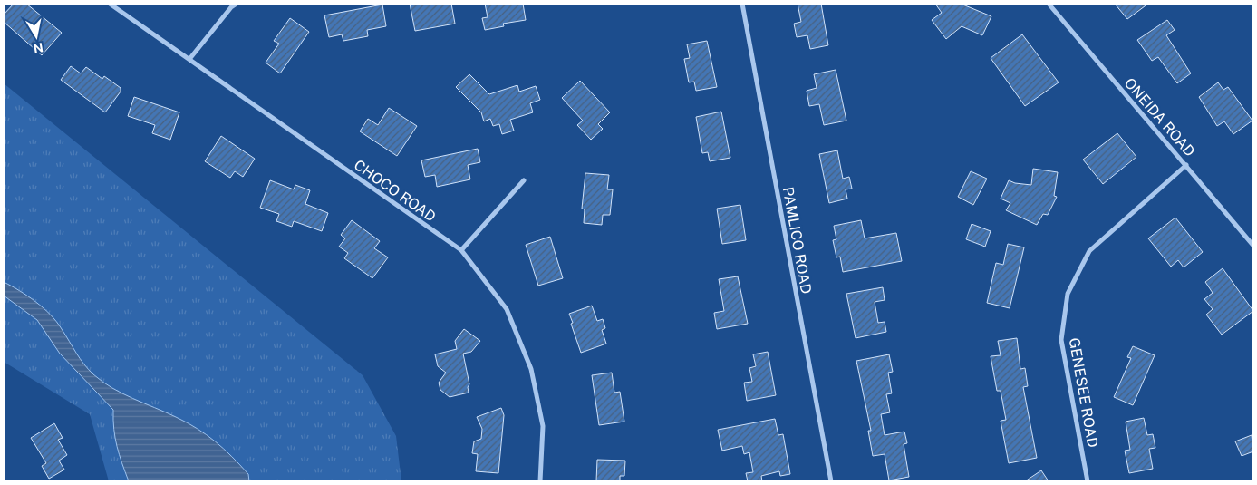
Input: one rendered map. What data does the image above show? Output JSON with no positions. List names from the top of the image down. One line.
{"streets":{"street":["ONEIDA ROAD","CHOCO ROAD","PAMLICO ROAD","GENESEE ROAD"]},"crossings":[["ONEIDA ROAD","GENESEE ROAD"]],"north":"bottom"}
